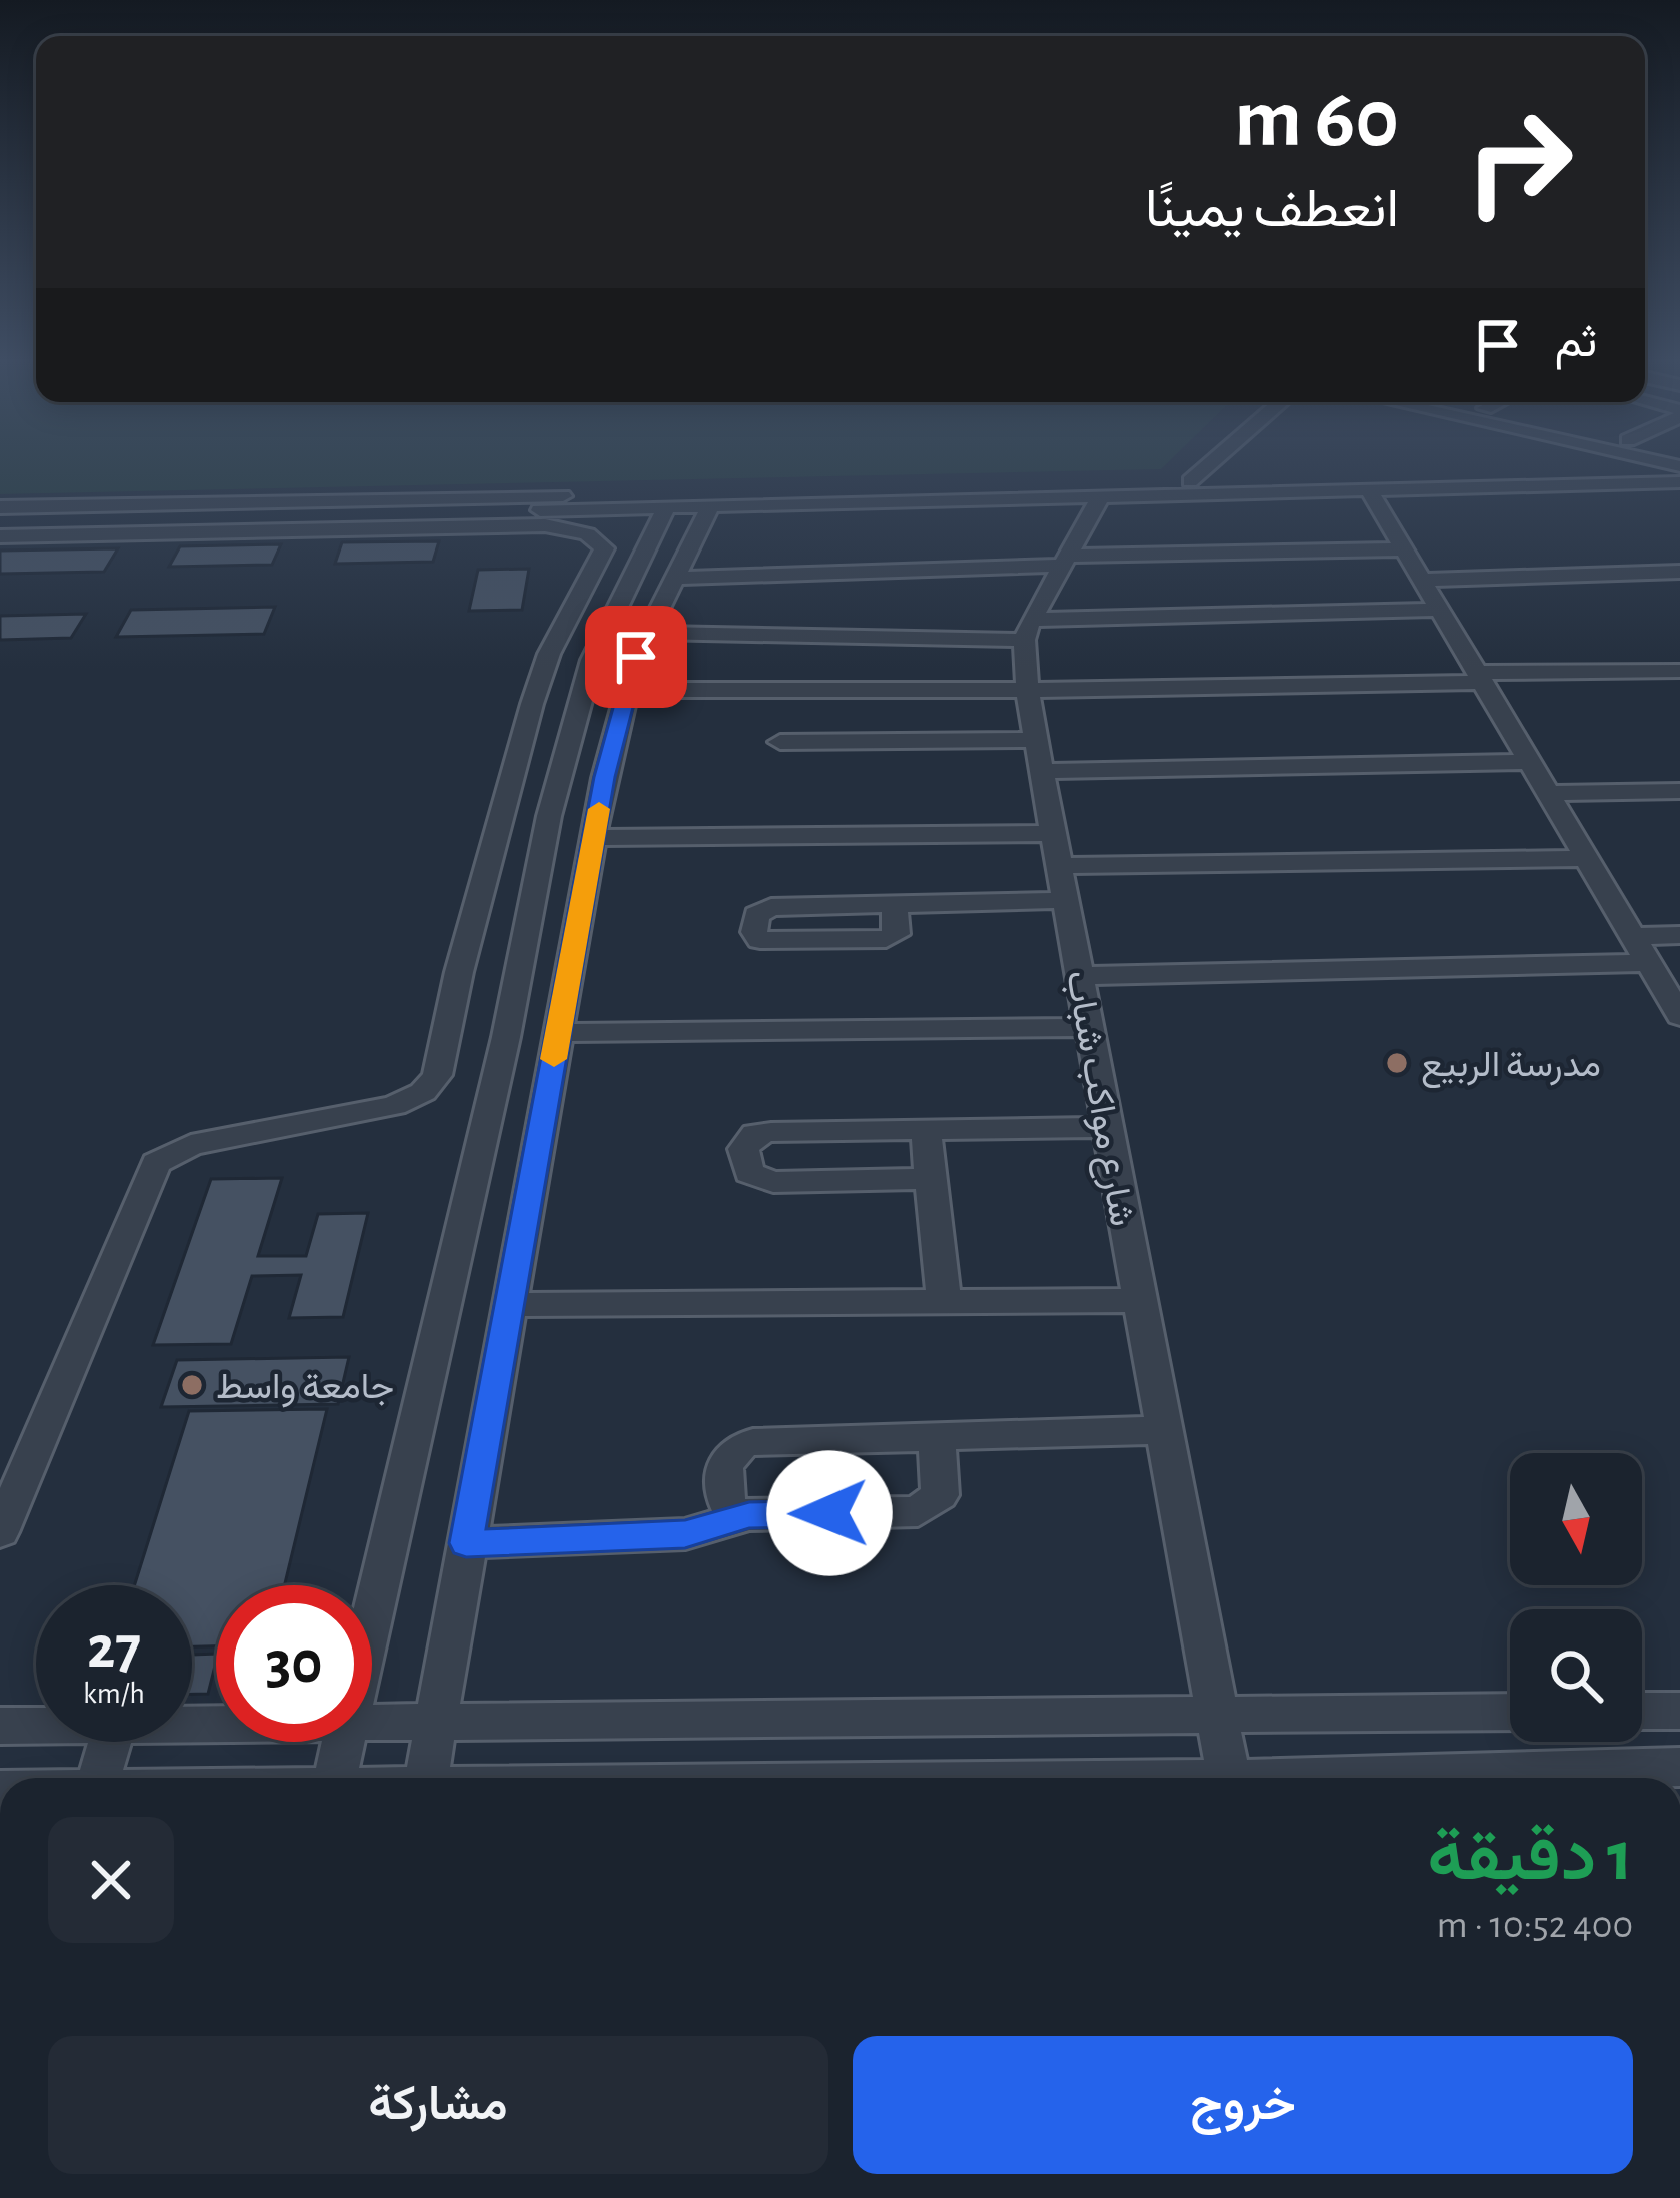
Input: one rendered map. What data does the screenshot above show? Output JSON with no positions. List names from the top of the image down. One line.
{"streets":{"street":["شارع مواكب شباب"]},"places":["مدرسة الربيع","جامعة واسط"],"north":"bottom","page":{"turn":["60 m","انعطف يمينًا"],"then":"ثم","speed":"27 km/h","limit":"30","heading":["1 دقيقة","400 m · 10:52"],"buttons":["خروج","مشاركة"]}}
